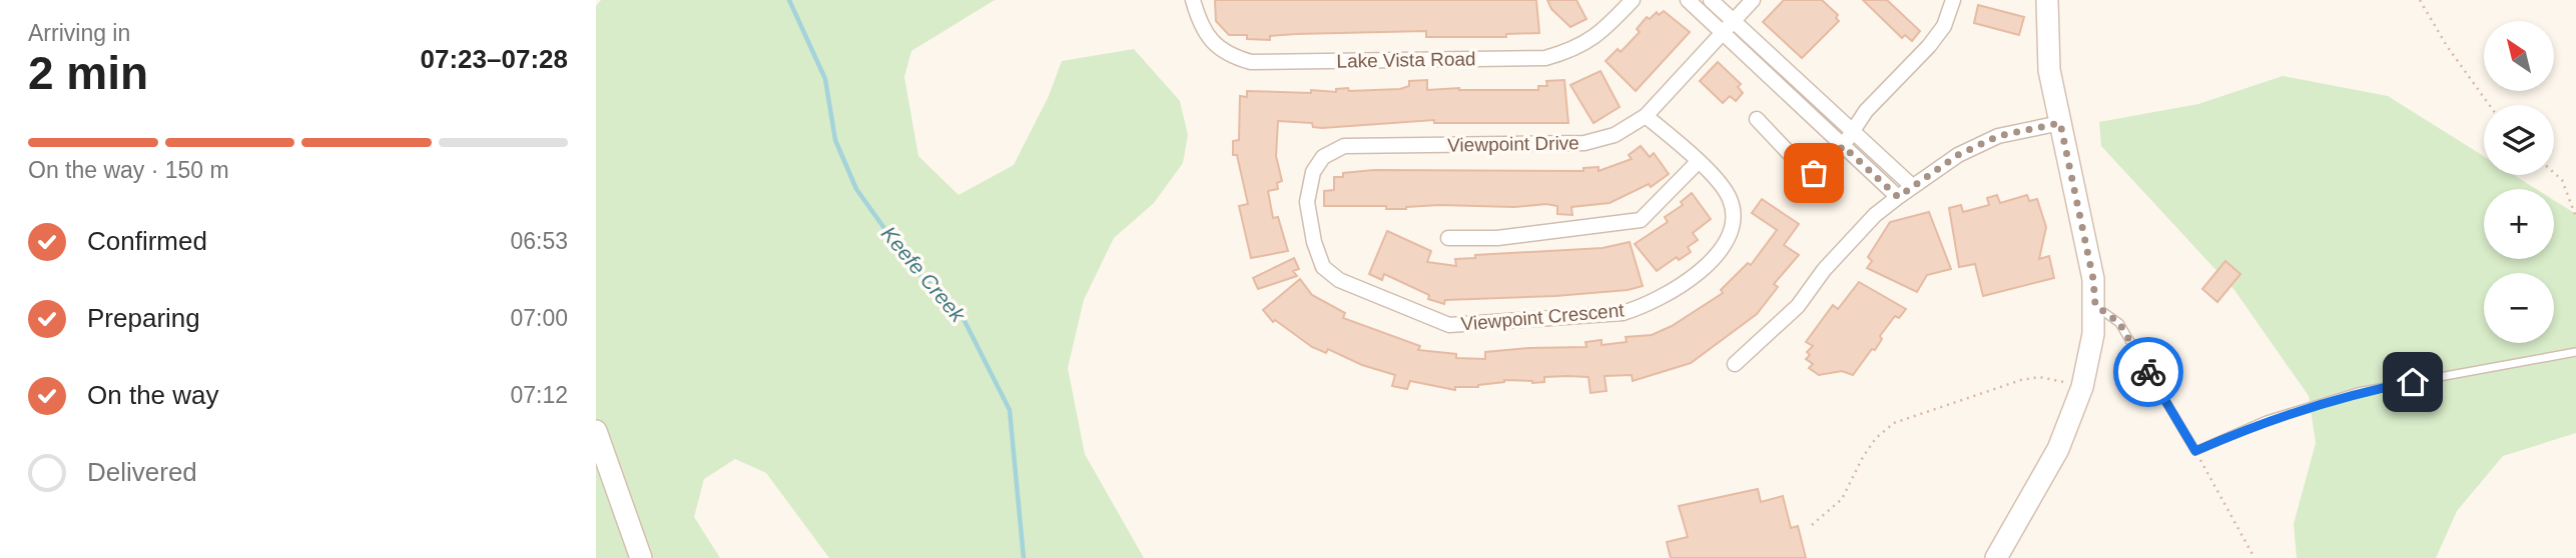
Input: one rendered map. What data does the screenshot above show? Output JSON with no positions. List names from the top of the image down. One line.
{"streets":{"street":["Lake Vista Road","Viewpoint Drive","Viewpoint Crescent"]},"crossings":[["Viewpoint Drive","Viewpoint Crescent"]],"water":["Keefe Creek"],"north":"top left","page":{"heading":["2 min","Arriving in","07:23–07:28"],"map_buttons":["+","−"],"bar":"On the way · 150 m","list":[["Confirmed","06:53"],["Preparing","07:00"],["On the way","07:12"],"Delivered"]}}
